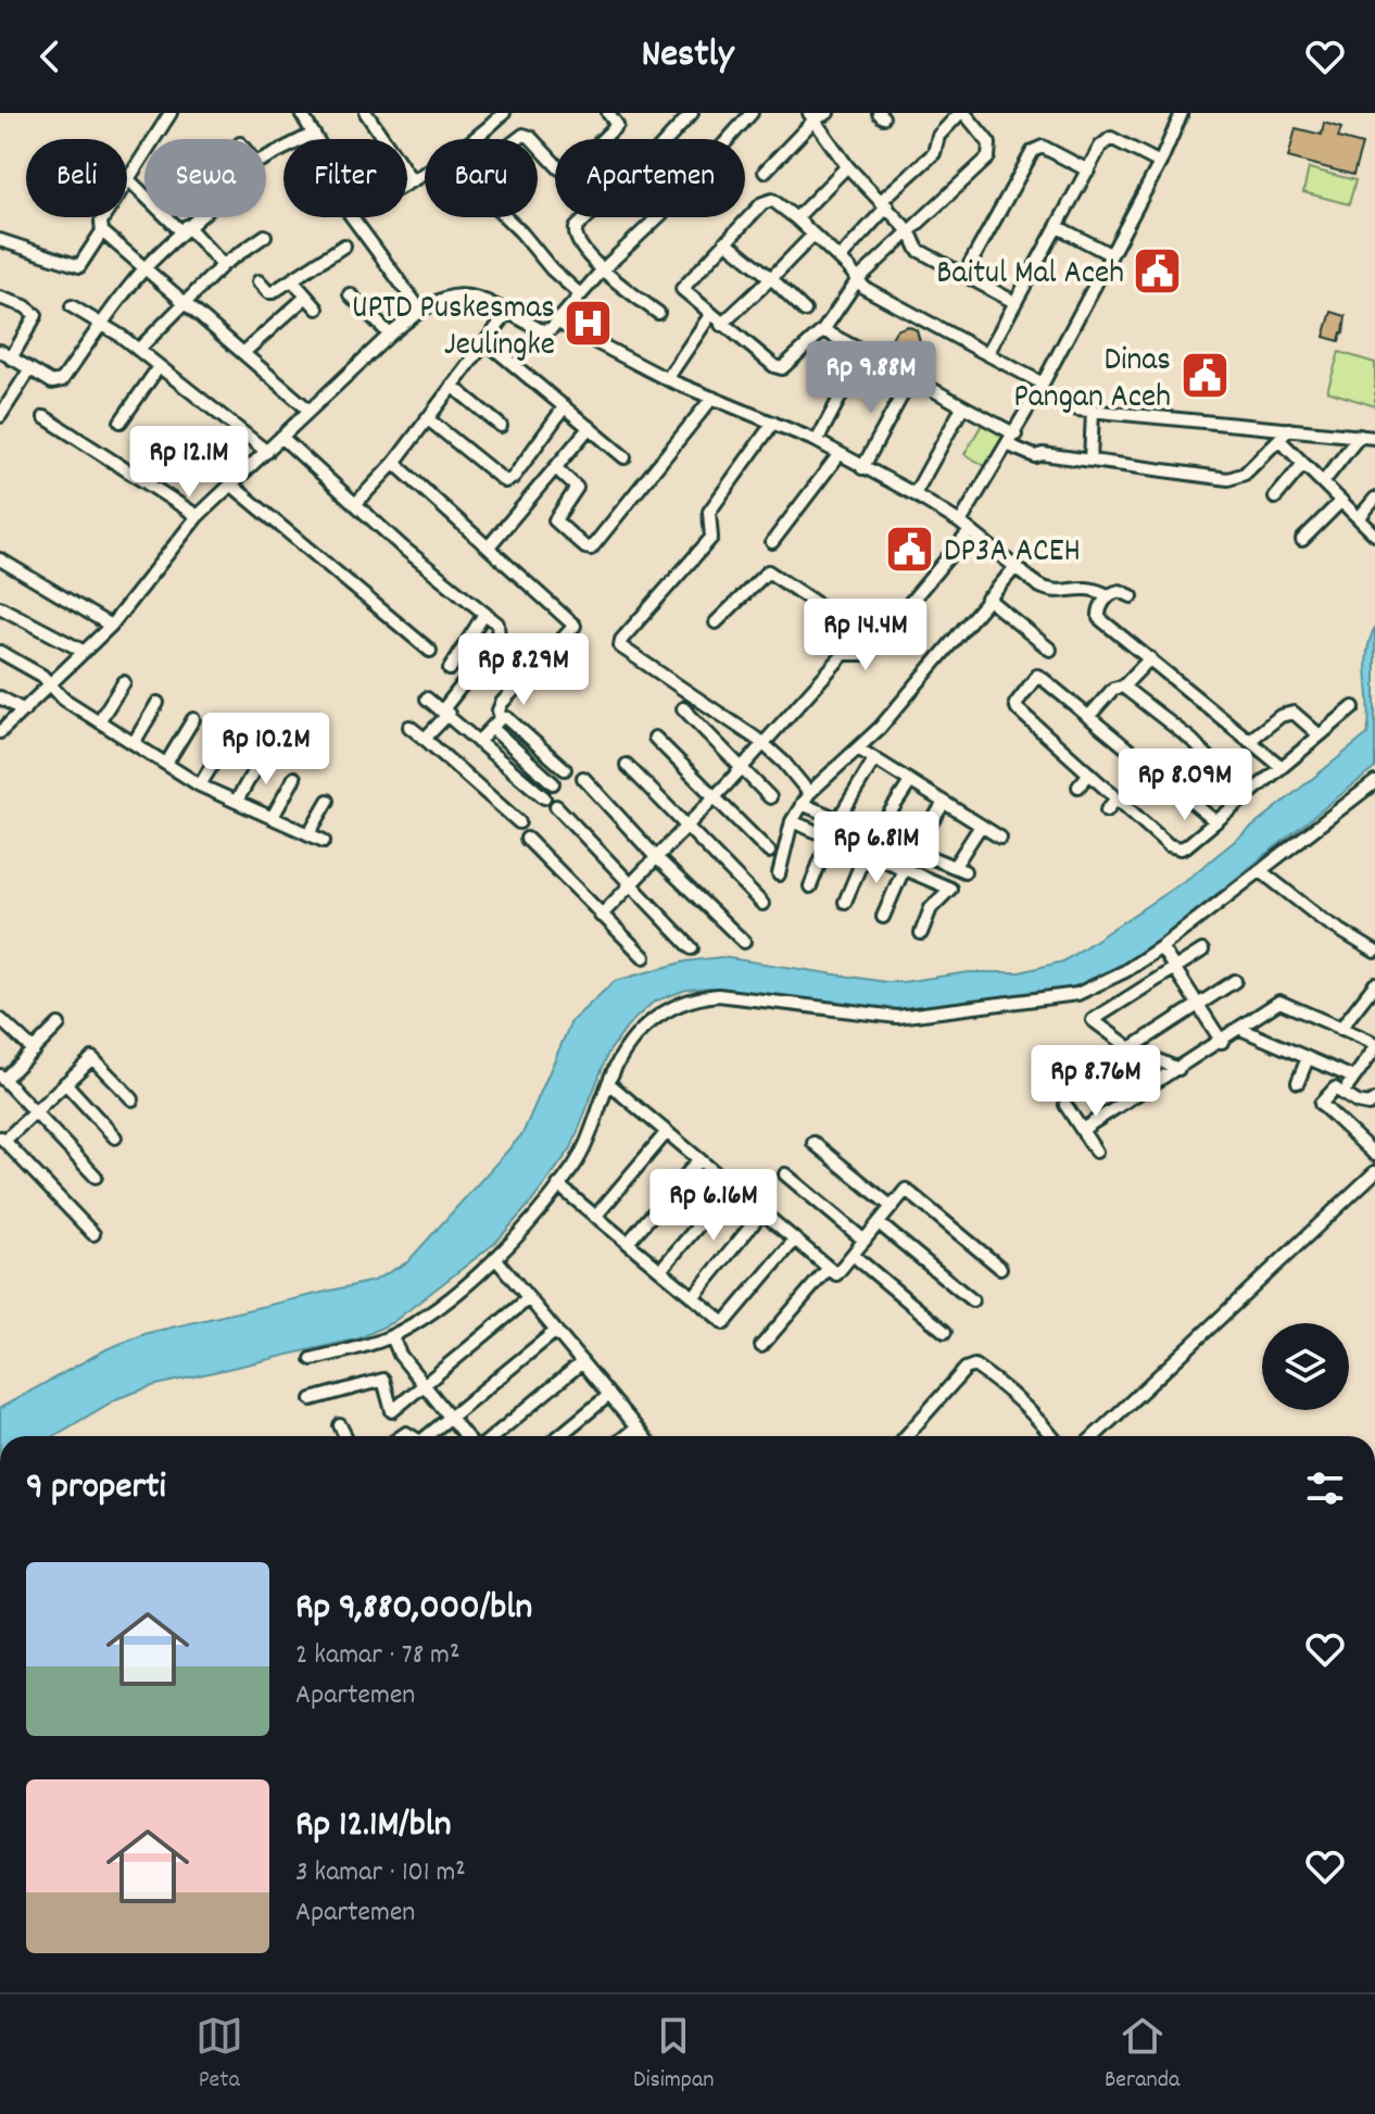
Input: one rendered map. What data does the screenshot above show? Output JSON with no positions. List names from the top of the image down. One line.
{"places":{"public building":["Baitul Mal Aceh","Dinas Pangan Aceh","DP3A ACEH"],"hospital":["UPTD Puskesmas Jeulingke"]},"page":{"header":"Nestly","chip":["Beli","Sewa","Filter","Baru","Apartemen"],"price":["Rp 9.88M","Rp 12.1M","Rp 14.4M","Rp 8.29M","Rp 10.2M","Rp 8.09M","Rp 6.81M","Rp 8.76M","Rp 6.16M"],"heading":"9 properti","list":[{"name":"Rp 9,880,000/bln","note":"2 kamar · 78 m² · Apartemen"},{"name":"Rp 12.1M/bln","note":"3 kamar · 101 m² · Apartemen"}],"tabs":["Peta","Disimpan","Beranda"]}}
